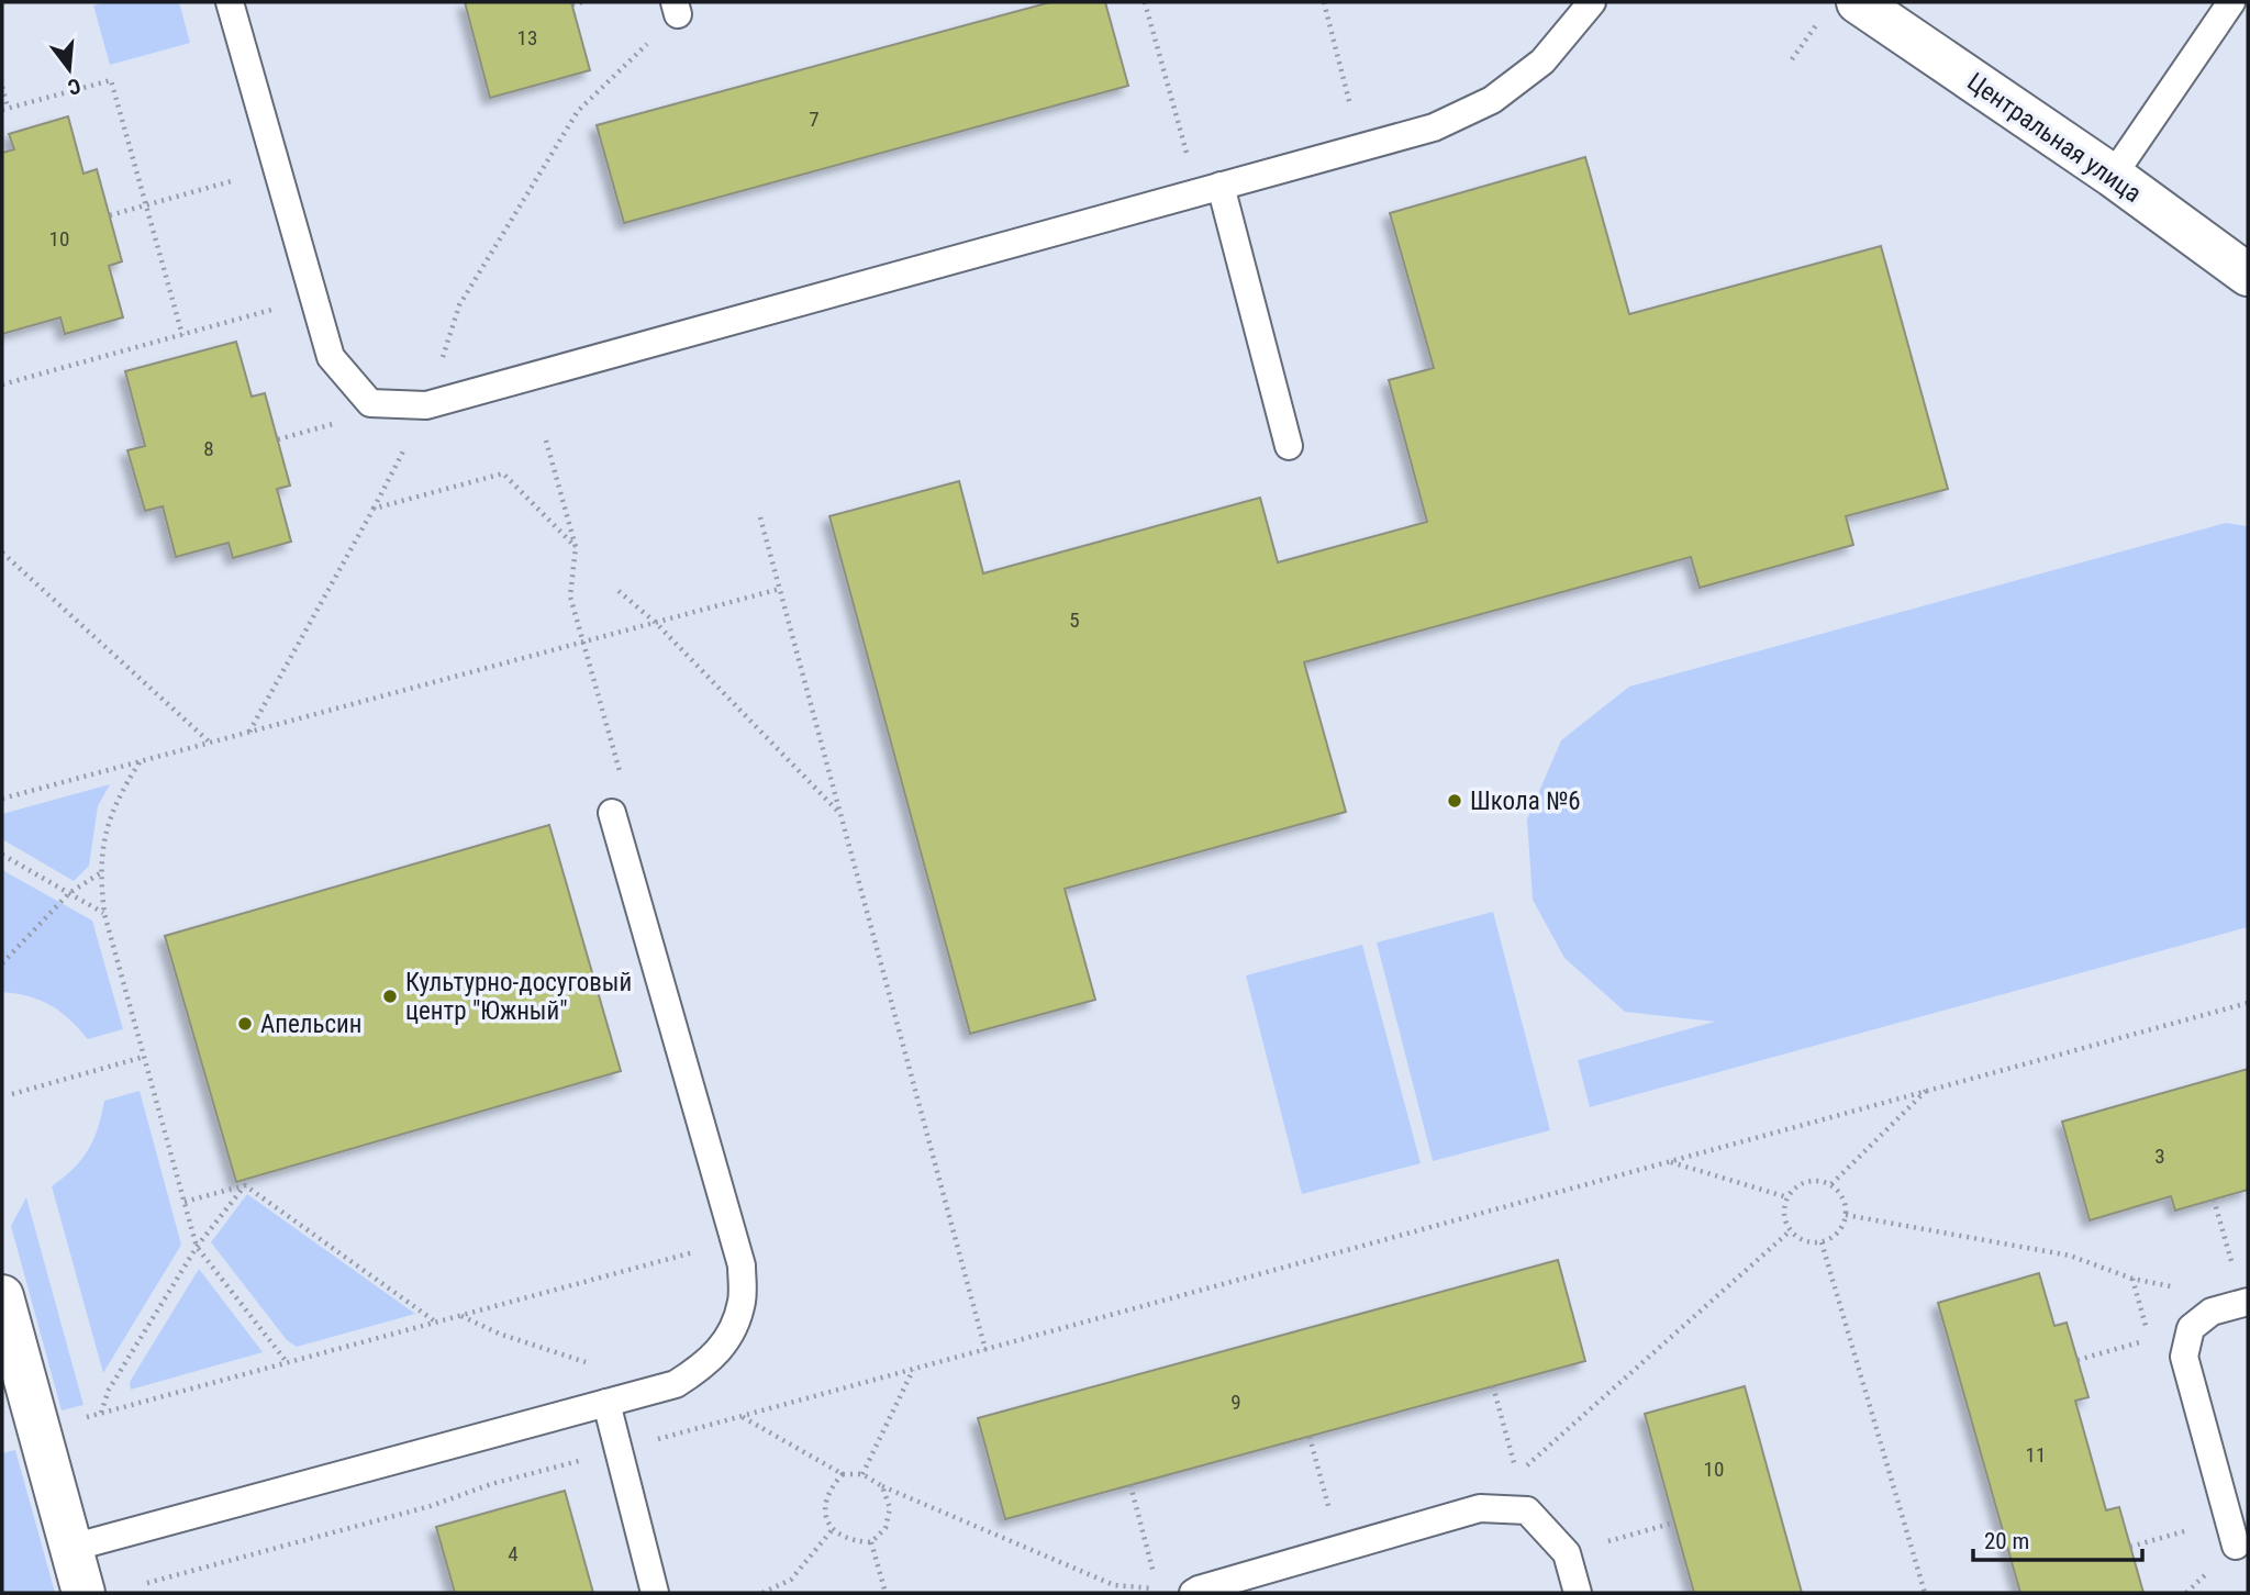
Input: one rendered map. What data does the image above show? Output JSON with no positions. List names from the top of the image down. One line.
{"streets":{"street":["Центральная улица"]},"places":["Школа №6","Культурно-досуговый центр \"Южный\"","Апельсин"],"house_numbers":["13","7","10","8","5","3","9","11","10","4"],"scale_bar":"20 m","north":"bottom"}
